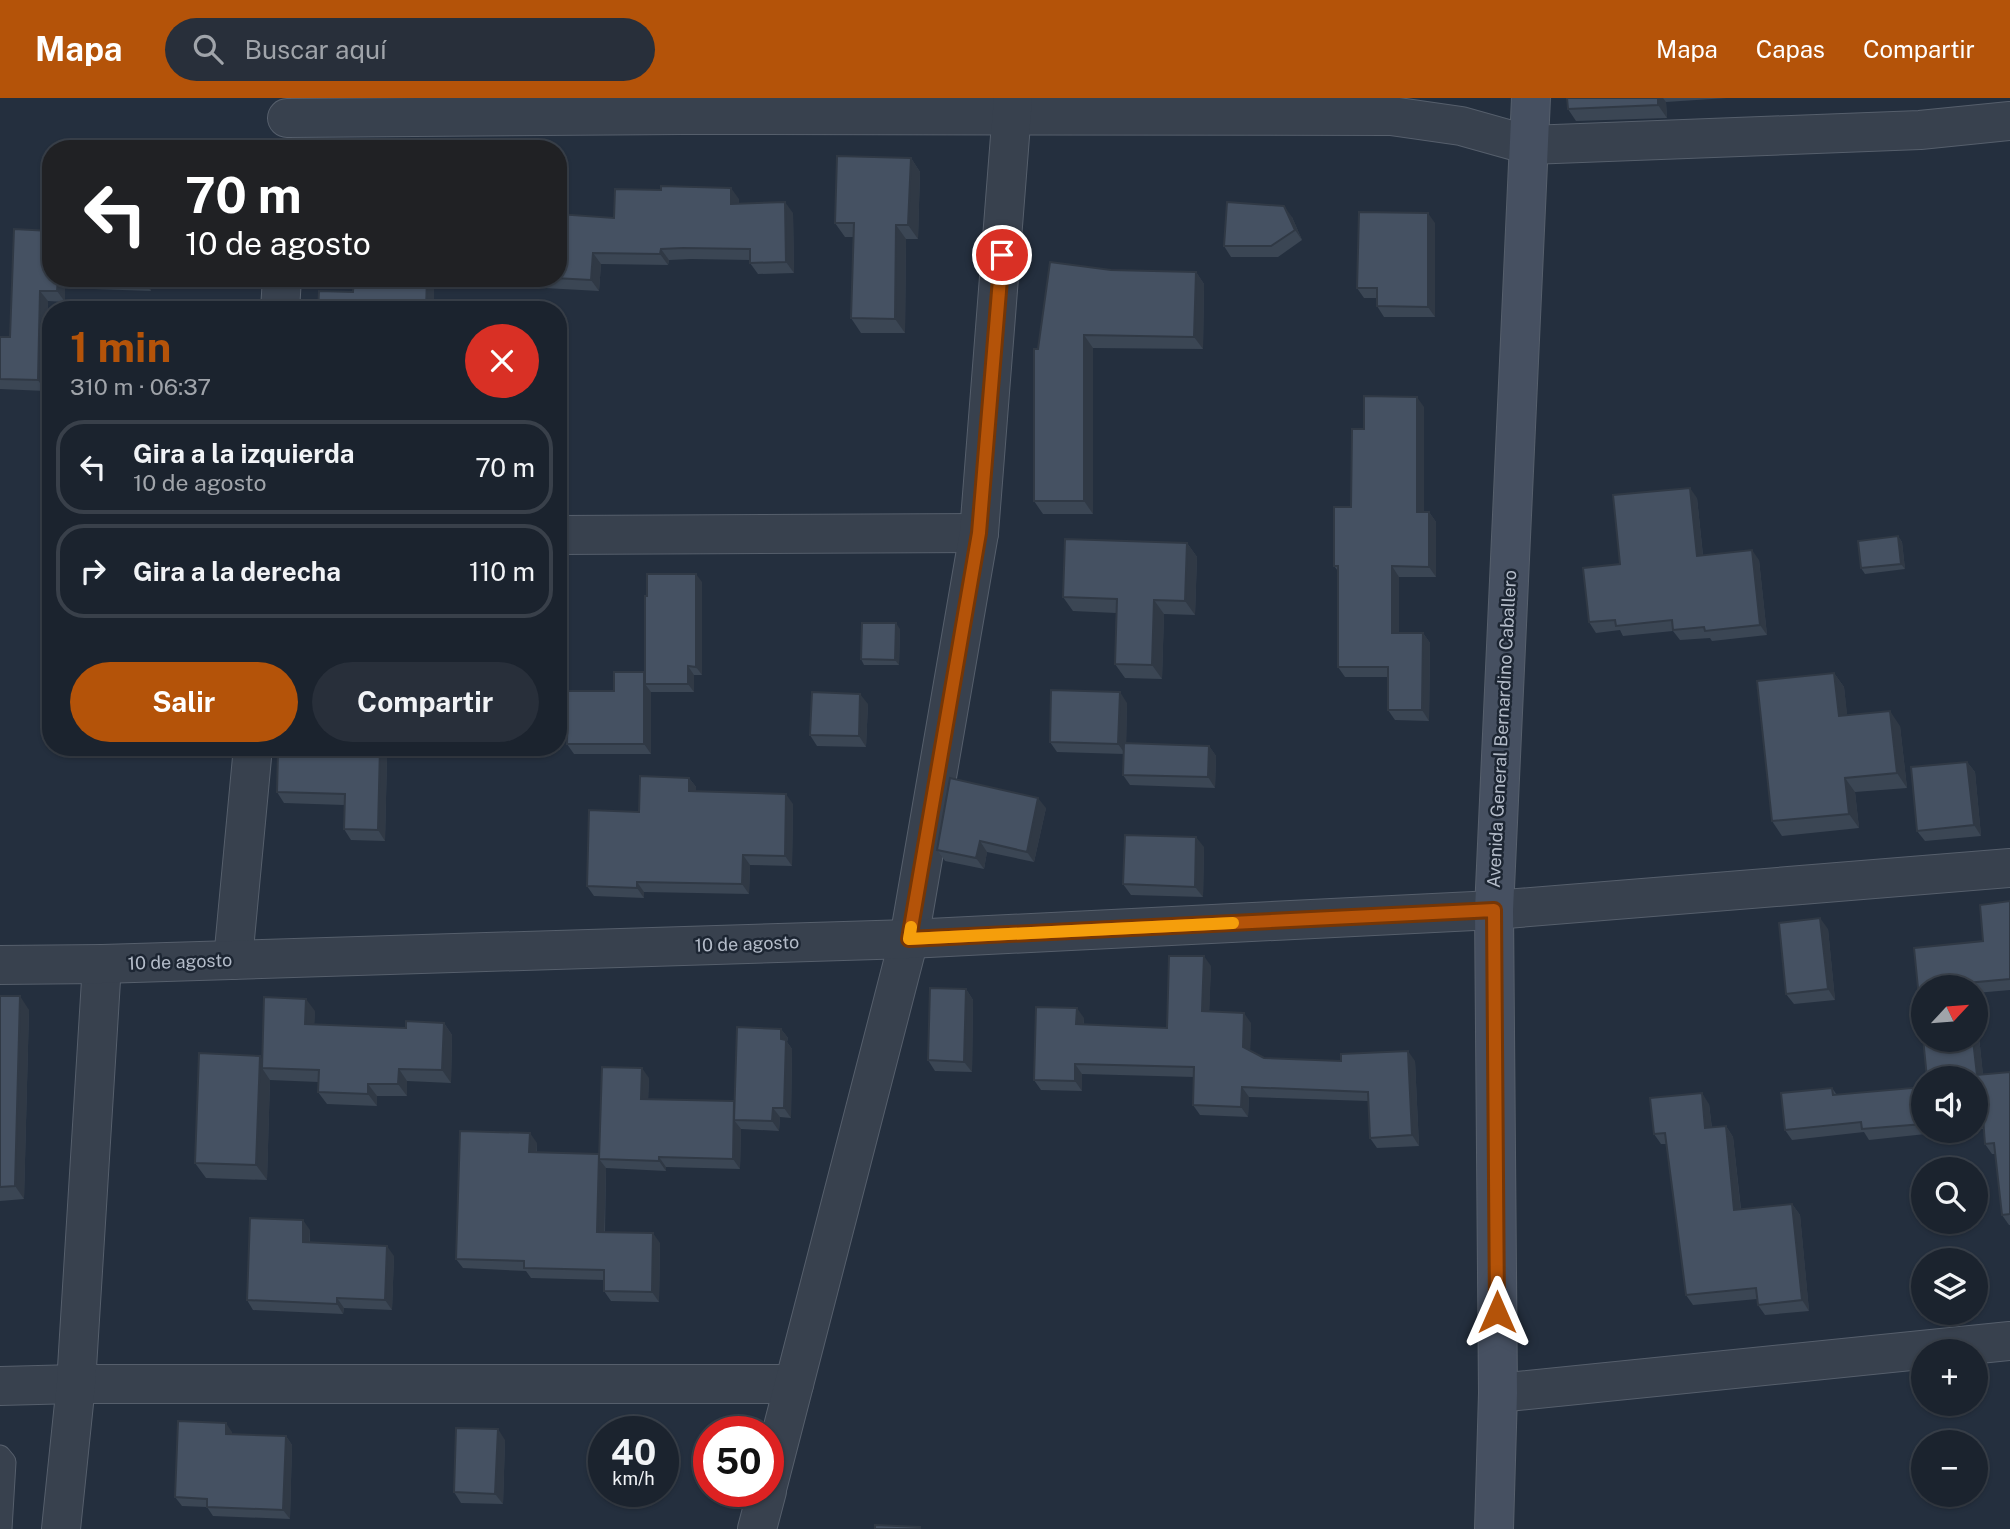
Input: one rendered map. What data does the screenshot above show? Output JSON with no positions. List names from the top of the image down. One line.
{"streets":{"main road":["Avenida General Bernardino Caballero"],"street":["10 de agosto"]},"crossings":[["Avenida General Bernardino Caballero","10 de agosto"]],"north":"top right","page":{"header":"Mapa","search":"Buscar aquí","nav":["Mapa","Capas","Compartir"],"turn":["70 m","10 de agosto"],"heading":["1 min","310 m · 06:37"],"list":[{"name":"Gira a la izquierda","note":"10 de agosto","value":"70 m"},{"name":"Gira a la derecha","value":"110 m"}],"buttons":["Salir","Compartir"],"map_buttons":["+","−"],"speed":"40 km/h","limit":"50"}}
